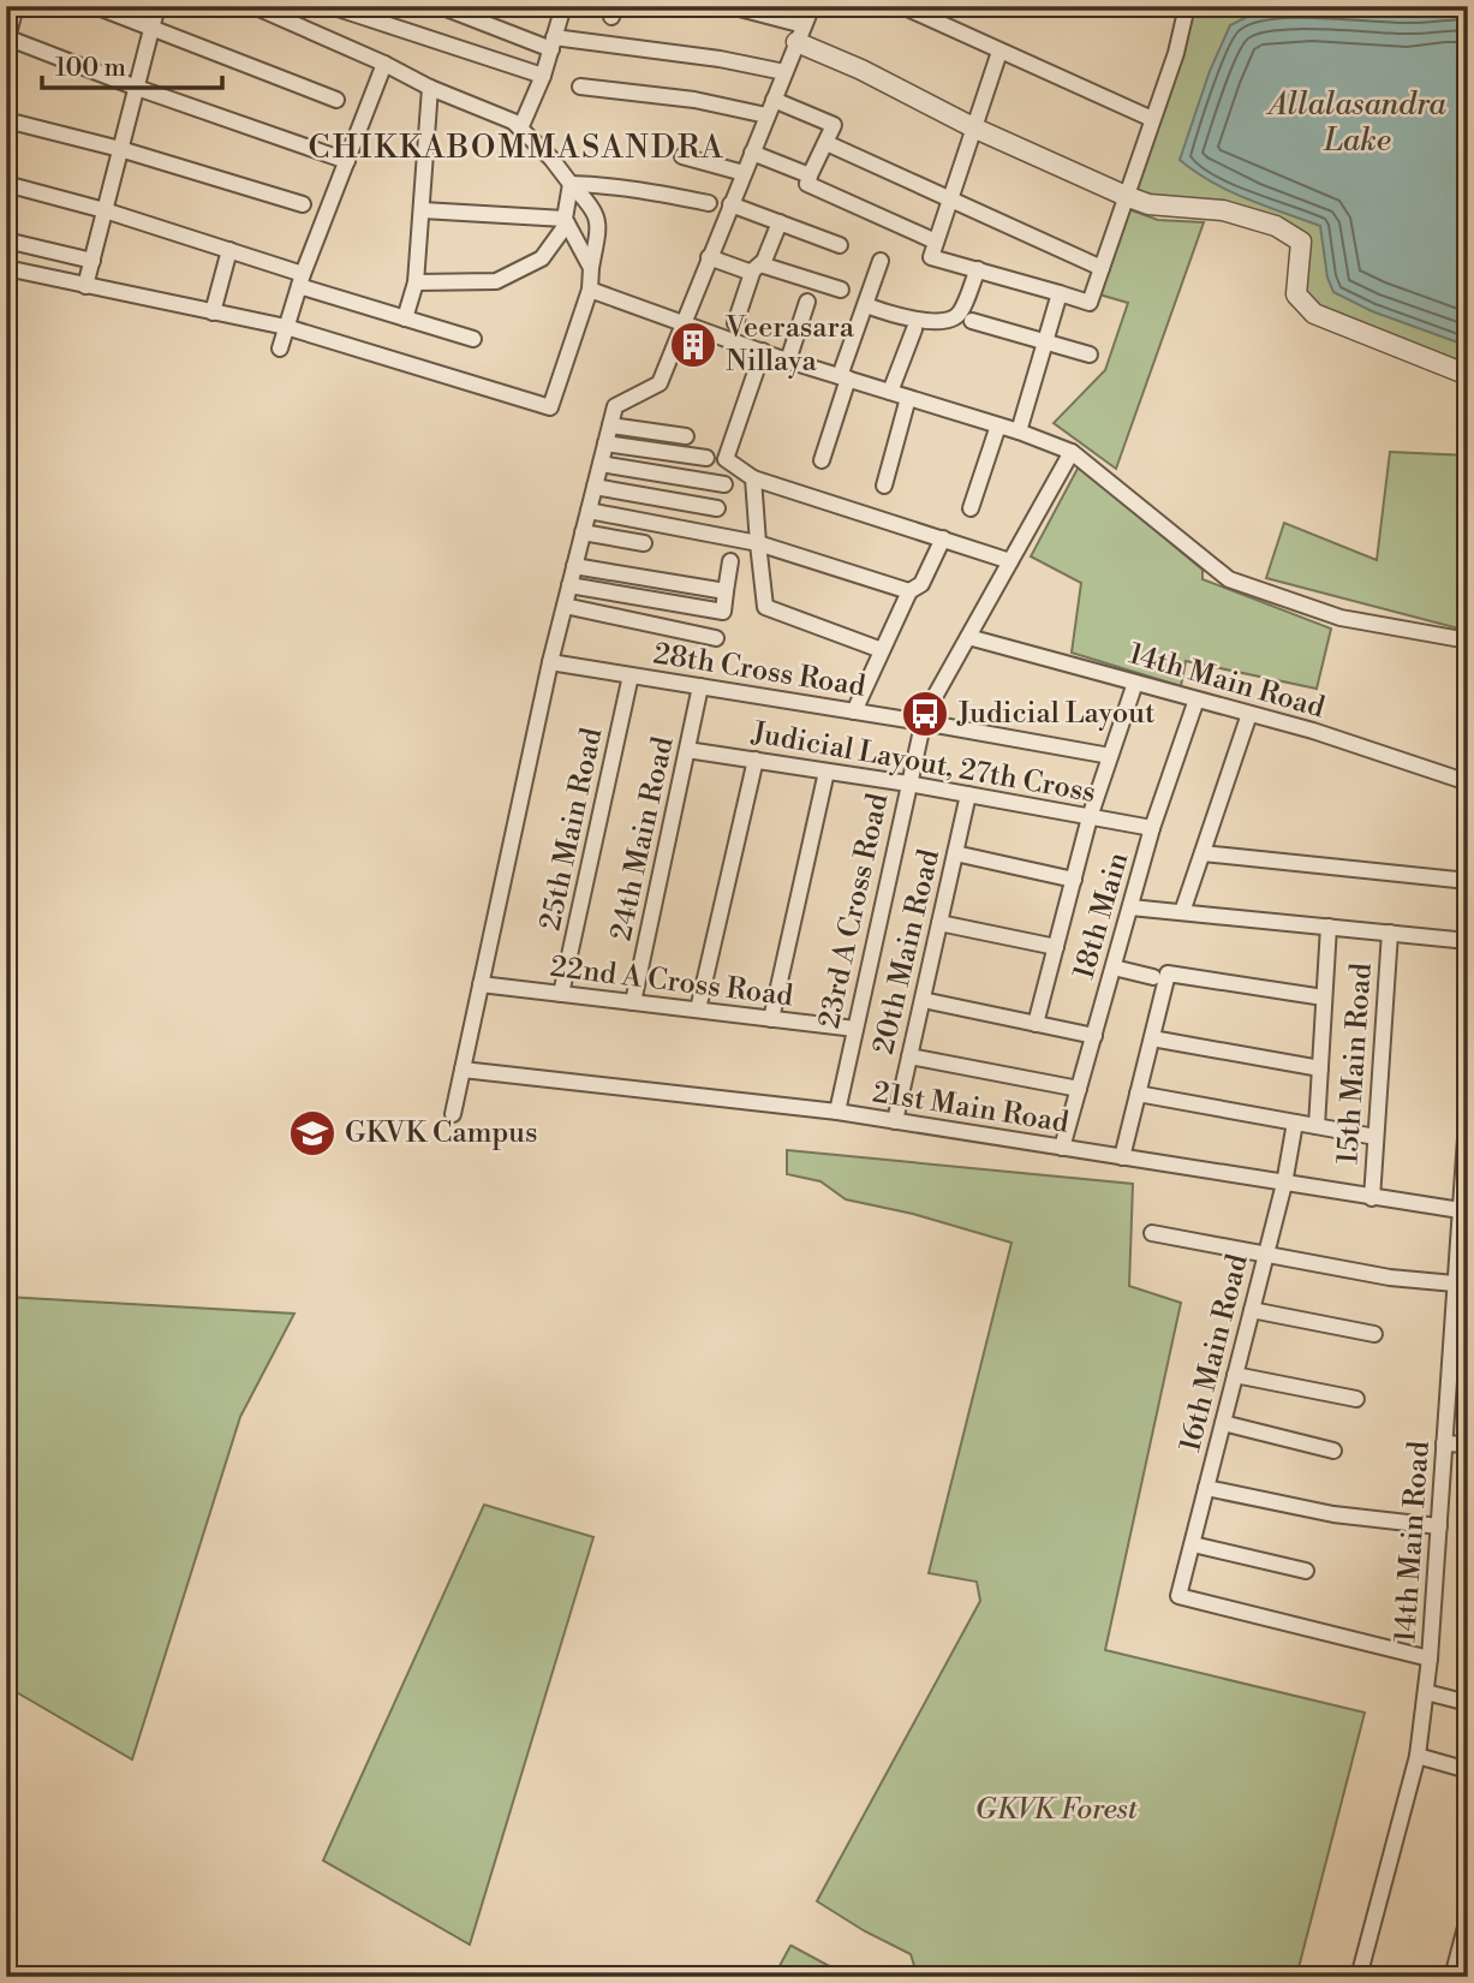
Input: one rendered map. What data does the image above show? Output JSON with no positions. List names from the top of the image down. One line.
{"streets":{"street":["28th Cross Road","14th Main Road","Judicial Layout, 27th Cross","25th Main Road","24th Main Road","23rd A Cross Road","18th Main","20th Main Road","22nd A Cross Road","15th Main Road","21st Main Road","16th Main Road"]},"crossings":[["28th Cross Road","25th Main Road"],["28th Cross Road","24th Main Road"],["28th Cross Road","23rd A Cross Road"],["14th Main Road","23rd A Cross Road"],["14th Main Road","18th Main"],["14th Main Road","21st Main Road"],["14th Main Road","16th Main Road"],["Judicial Layout, 27th Cross","24th Main Road"],["Judicial Layout, 27th Cross","23rd A Cross Road"],["Judicial Layout, 27th Cross","18th Main"],["Judicial Layout, 27th Cross","20th Main Road"],["25th Main Road","22nd A Cross Road"],["24th Main Road","22nd A Cross Road"],["23rd A Cross Road","22nd A Cross Road"],["23rd A Cross Road","21st Main Road"],["18th Main","21st Main Road"],["20th Main Road","21st Main Road"],["15th Main Road","21st Main Road"],["21st Main Road","16th Main Road"]],"districts":["CHIKKABOMMASANDRA"],"water":["Allalasandra Lake"],"parks":["GKVK Forest"],"places":{"building":["Veerasara Nillaya"],"bus stop":["Judicial Layout"],"school or university":["GKVK Campus"]},"scale_bar":"100 m"}
